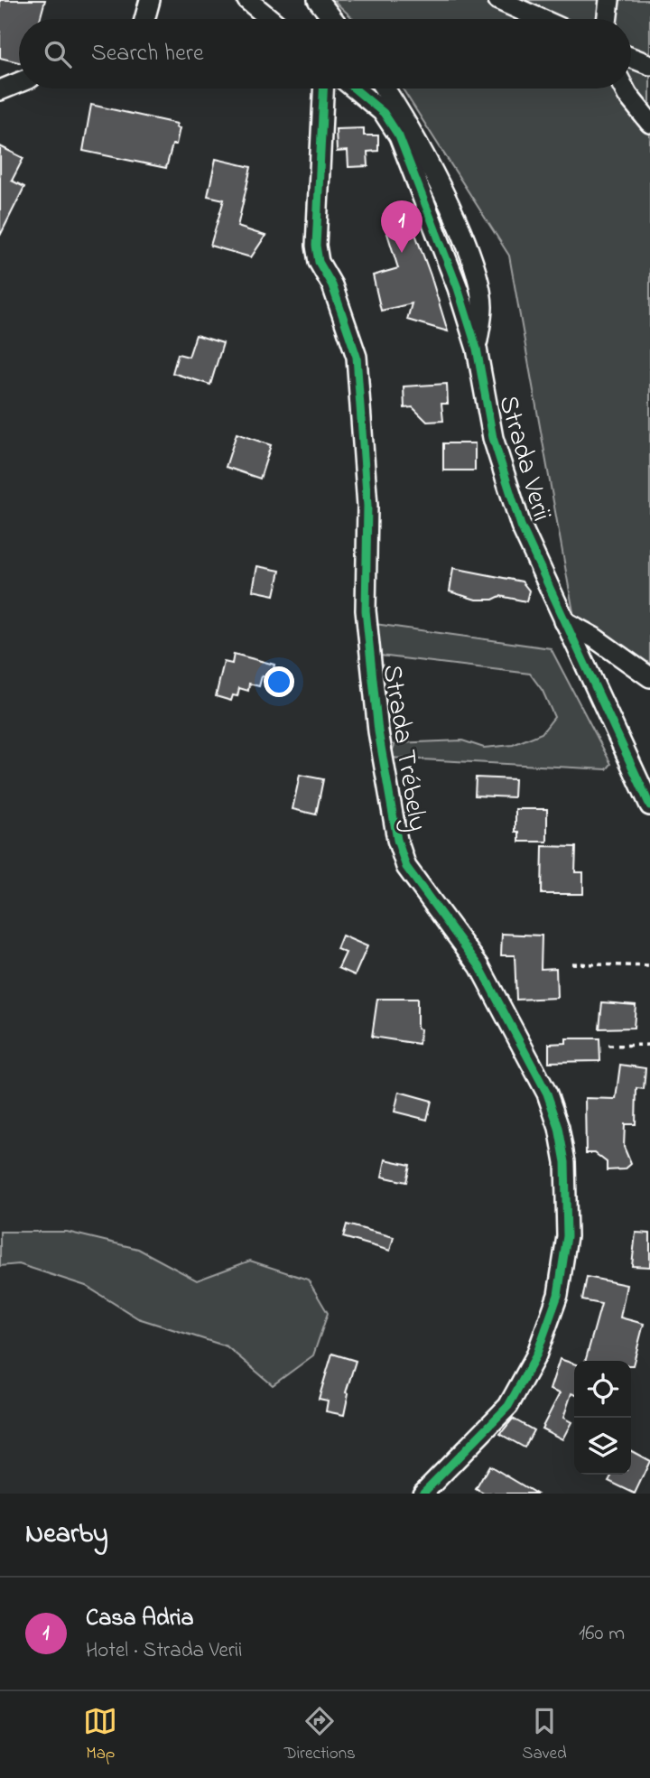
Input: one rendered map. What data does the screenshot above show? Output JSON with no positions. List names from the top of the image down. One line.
{"streets":{"street":["Strada Verii","Strada Trébely"]},"page":{"search":"Search here","pins":"1","heading":"Nearby","list":[{"mark":"1","name":"Casa Adria","note":"Hotel · Strada Verii","value":"160 m"}],"nav":["Map","Directions","Saved"]}}
